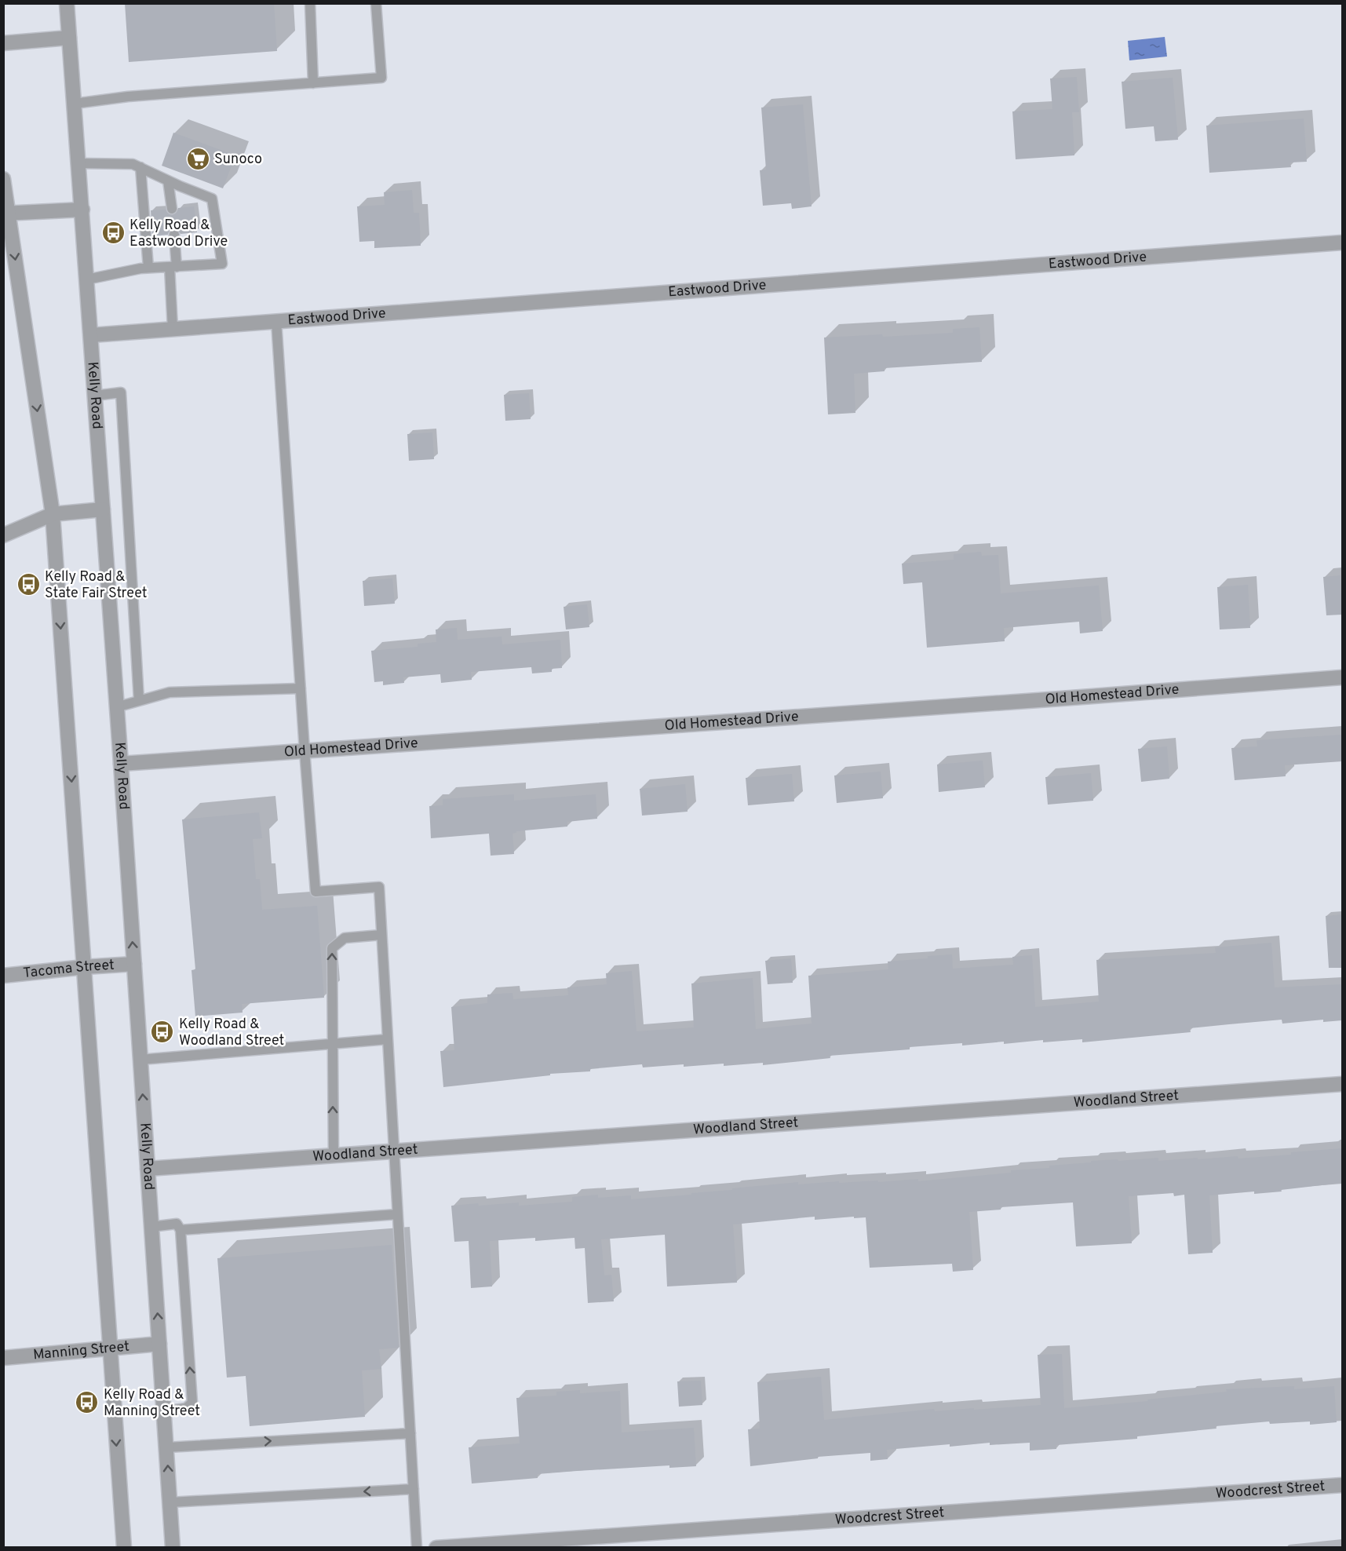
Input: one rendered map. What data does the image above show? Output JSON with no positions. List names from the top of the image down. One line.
{"streets":{"street":["Eastwood Drive","Kelly Road","Old Homestead Drive","Tacoma Street","Woodland Street","Manning Street","Woodcrest Street"]},"crossings":[["Eastwood Drive","Kelly Road"],["Kelly Road","Old Homestead Drive"],["Kelly Road","Tacoma Street"],["Kelly Road","Woodland Street"],["Kelly Road","Manning Street"]],"places":{"supermarket":["Sunoco"],"bus stop":["Kelly Road & Eastwood Drive","Kelly Road & State Fair Street","Kelly Road & Woodland Street","Kelly Road & Manning Street"]}}
